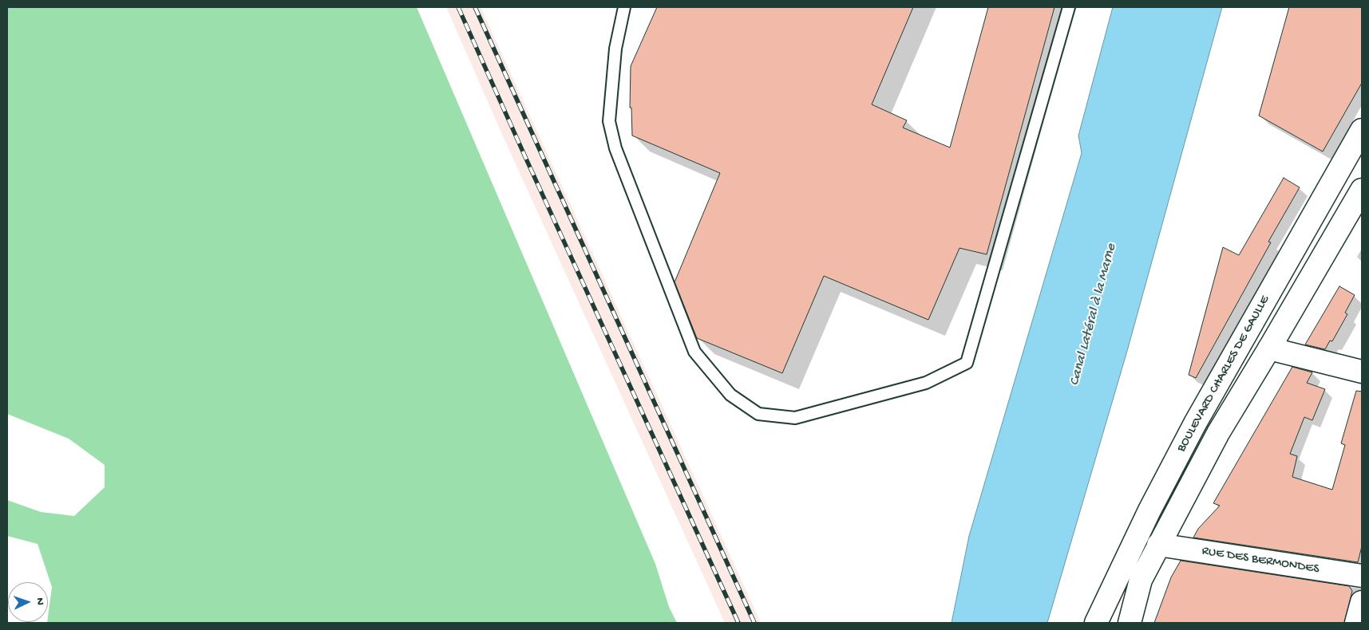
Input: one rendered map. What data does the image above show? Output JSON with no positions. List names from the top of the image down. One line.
{"streets":{"main road":["BOULEVARD CHARLES DE GAULLE","RUE DES BERMONDES"]},"crossings":[["BOULEVARD CHARLES DE GAULLE","RUE DES BERMONDES"]],"water":["Canal Latéral à la Marne"],"north":"right"}
